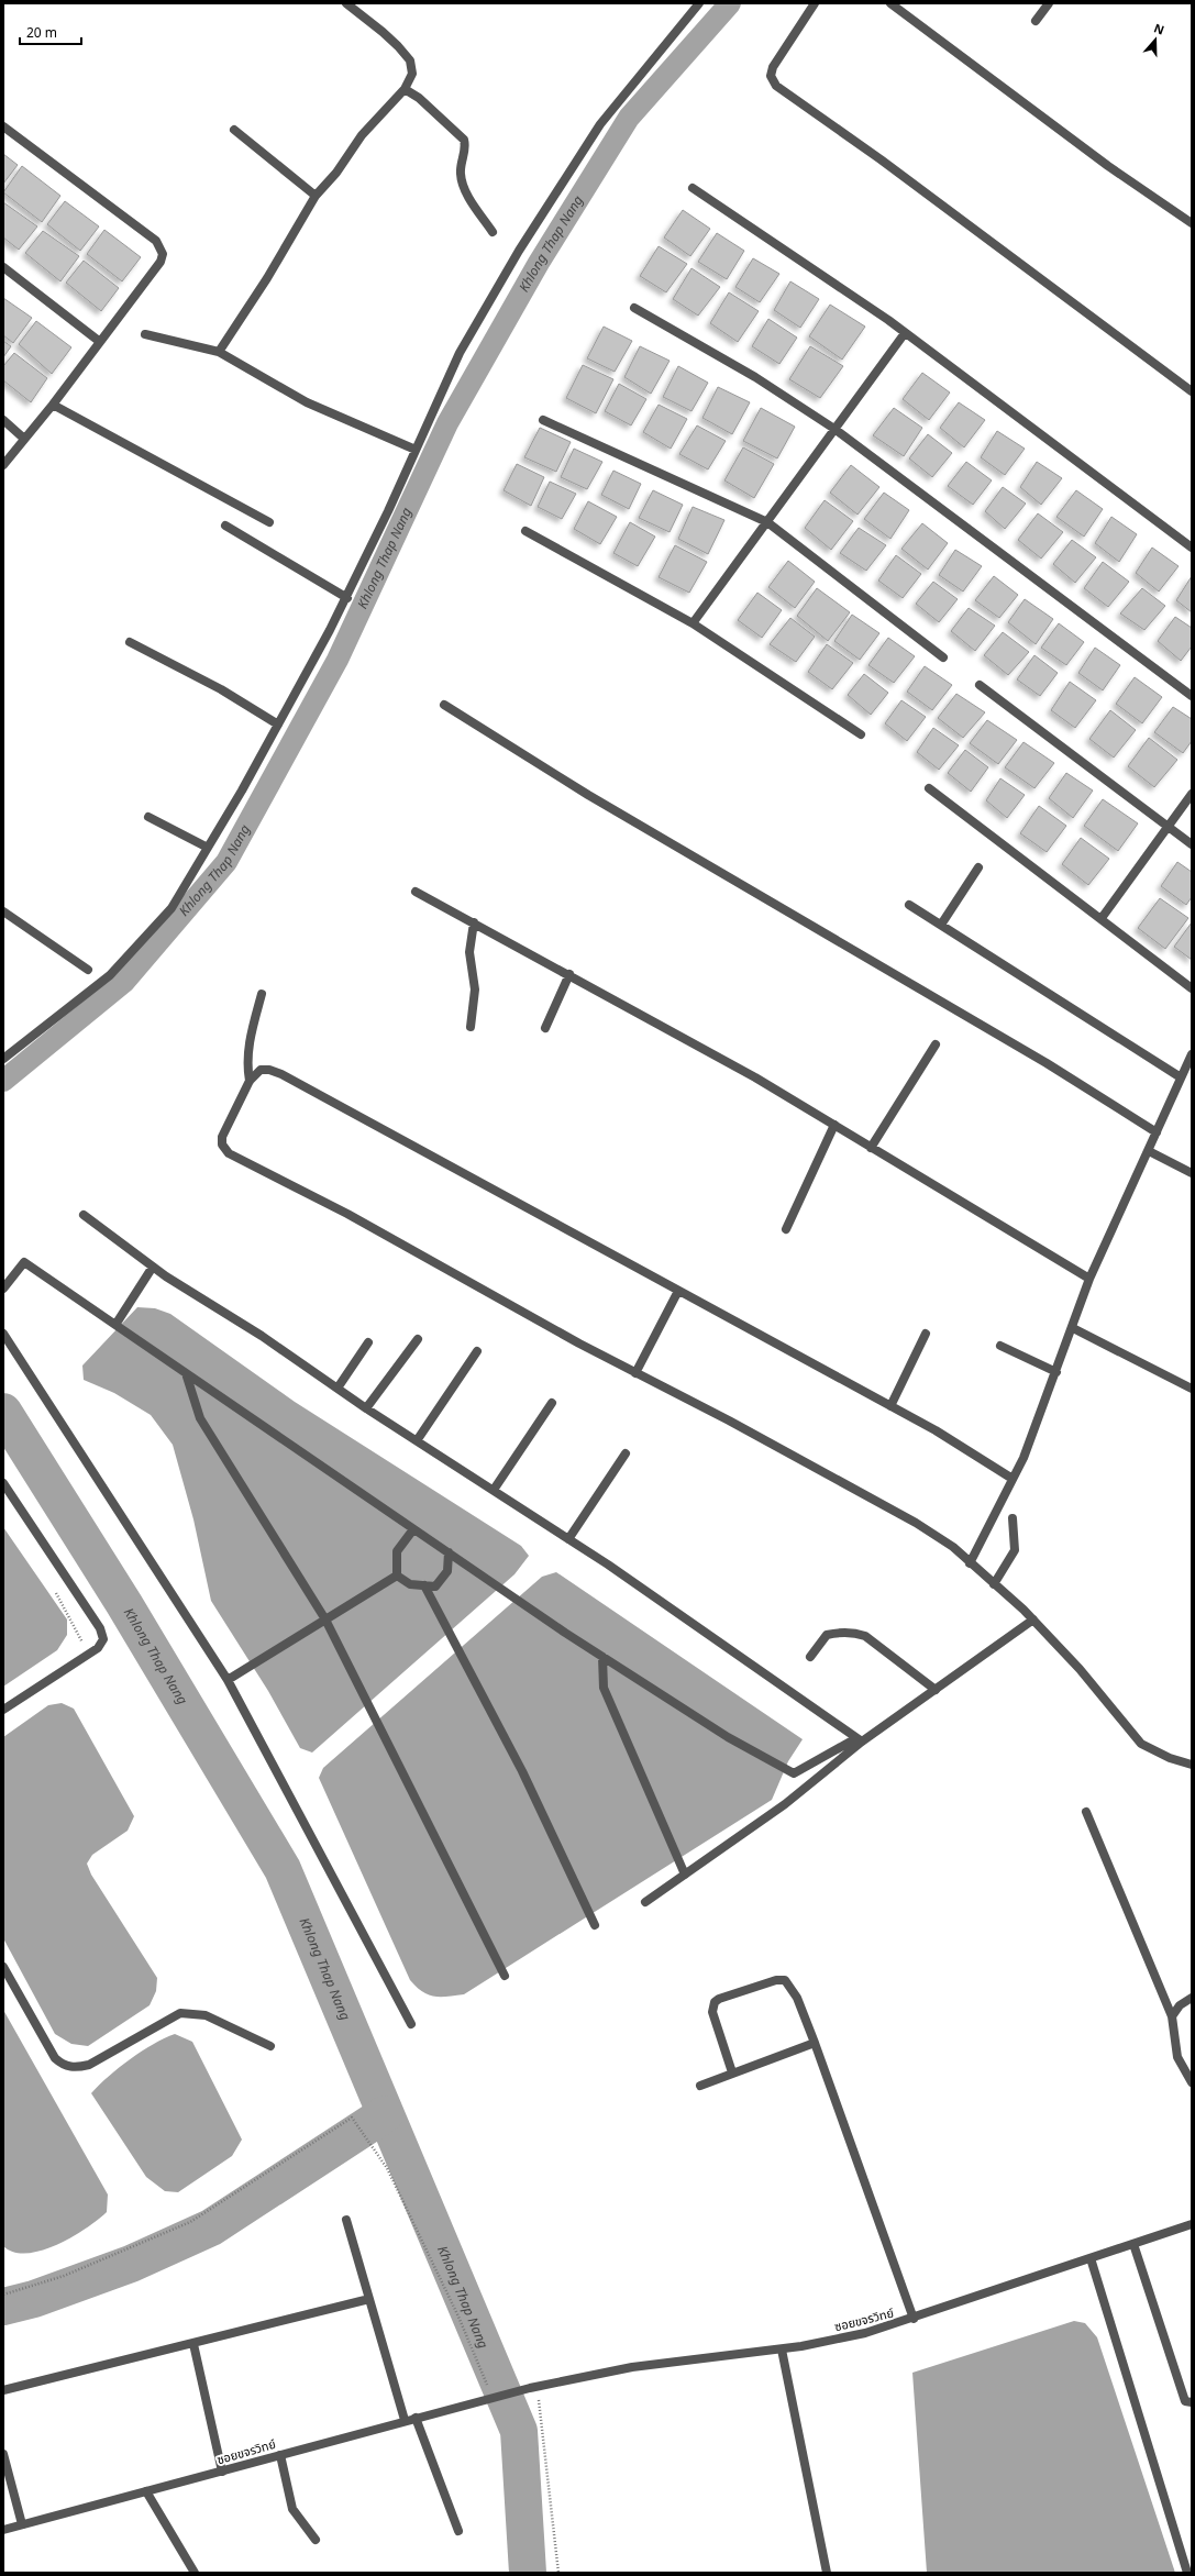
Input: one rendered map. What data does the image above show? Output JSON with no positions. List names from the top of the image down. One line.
{"streets":{"street":["ซอยขจรวิทย์"]},"water":["Khlong Thap Nang"],"scale_bar":"20 m","north":"top"}
